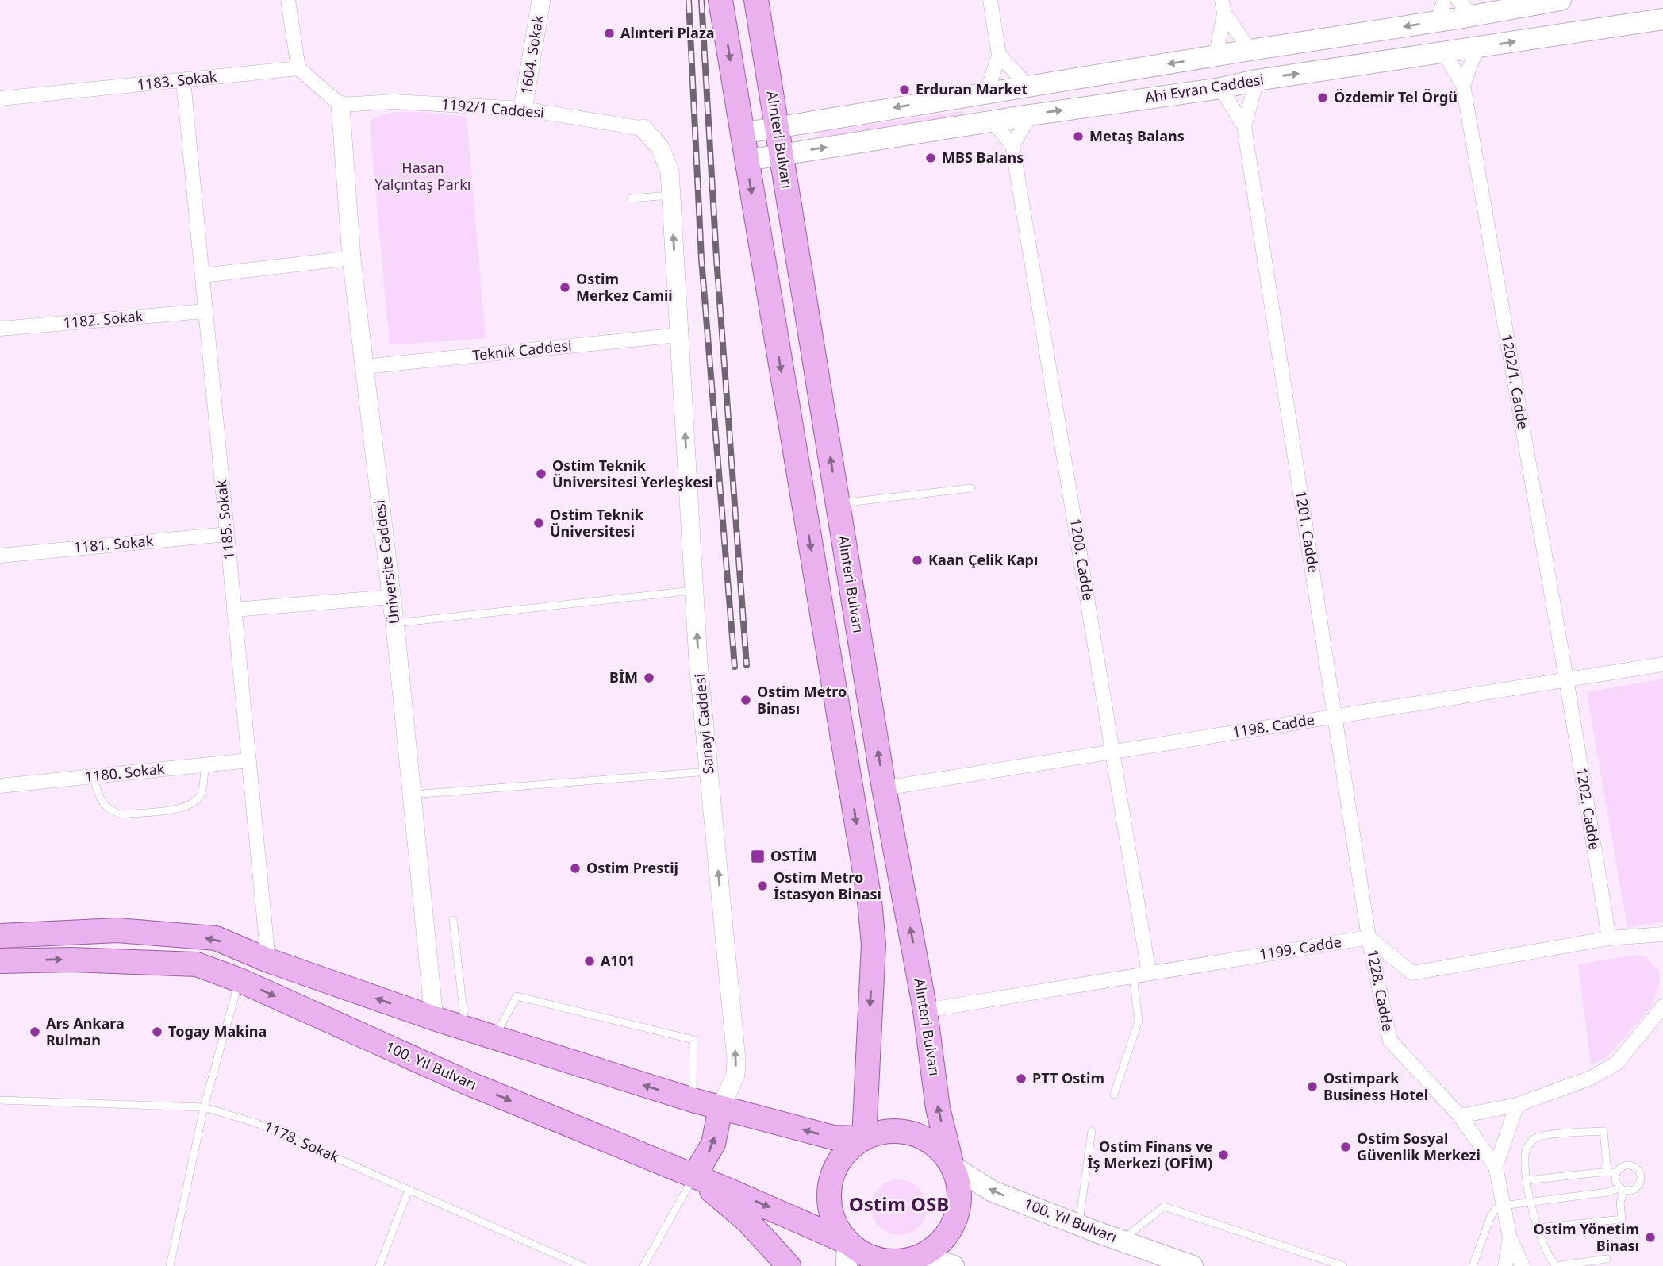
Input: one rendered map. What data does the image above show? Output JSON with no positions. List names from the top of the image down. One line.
{"streets":{"main road":["Ahi Evran Caddesi","Alınteri Bulvarı","1202/1. Cadde","1201. Cadde","100. Yıl Bulvarı"],"street":["1604. Sokak","1183. Sokak","1192/1 Caddesi","1182. Sokak","Teknik Caddesi","1185. Sokak","1181. Sokak","1200. Cadde","Üniversite Caddesi","Sanayi Caddesi","1198. Cadde","1180. Sokak","1202. Cadde","1199. Cadde","1228. Cadde"],"lane":["1178. Sokak"]},"crossings":[["1604. Sokak","1192/1 Caddesi"],["1183. Sokak","1185. Sokak"],["Ahi Evran Caddesi","Alınteri Bulvarı"],["Ahi Evran Caddesi","1202/1. Cadde"],["Ahi Evran Caddesi","1201. Cadde"],["1192/1 Caddesi","Üniversite Caddesi"],["1192/1 Caddesi","Sanayi Caddesi"],["Alınteri Bulvarı","1198. Cadde"],["Alınteri Bulvarı","1199. Cadde"],["Alınteri Bulvarı","100. Yıl Bulvarı"],["1182. Sokak","1185. Sokak"],["Teknik Caddesi","Üniversite Caddesi"],["Teknik Caddesi","Sanayi Caddesi"],["1202/1. Cadde","1198. Cadde"],["1202/1. Cadde","1202. Cadde"],["1185. Sokak","1181. Sokak"],["1185. Sokak","1180. Sokak"],["1201. Cadde","1198. Cadde"],["1201. Cadde","1199. Cadde"],["1201. Cadde","1228. Cadde"],["1200. Cadde","1198. Cadde"],["1200. Cadde","1199. Cadde"],["1198. Cadde","1202. Cadde"],["1199. Cadde","1228. Cadde"]],"one_way":["Sanayi Caddesi"],"districts":["Ostim OSB"],"parks":["Hasan Yalçıntaş Parkı"],"places":{"other":["Alınteri Plaza","Erduran Market","Özdemir Tel Örgü","Metaş Balans","MBS Balans","Ostim Merkez Camii","Ostim Teknik Üniversitesi Yerleşkesi","Ostim Teknik Üniversitesi","Kaan Çelik Kapı","BİM","Ostim Metro Binası","Ostim Prestij","Ostim Metro İstasyon Binası","A101","Ars Ankara Rulman","Togay Makina","PTT Ostim","Ostimpark Business Hotel","Ostim Sosyal Güvenlik Merkezi","Ostim Finans ve İş Merkezi (OFİM)","Ostim Yönetim Binası"],"transit":["OSTİM"]}}
